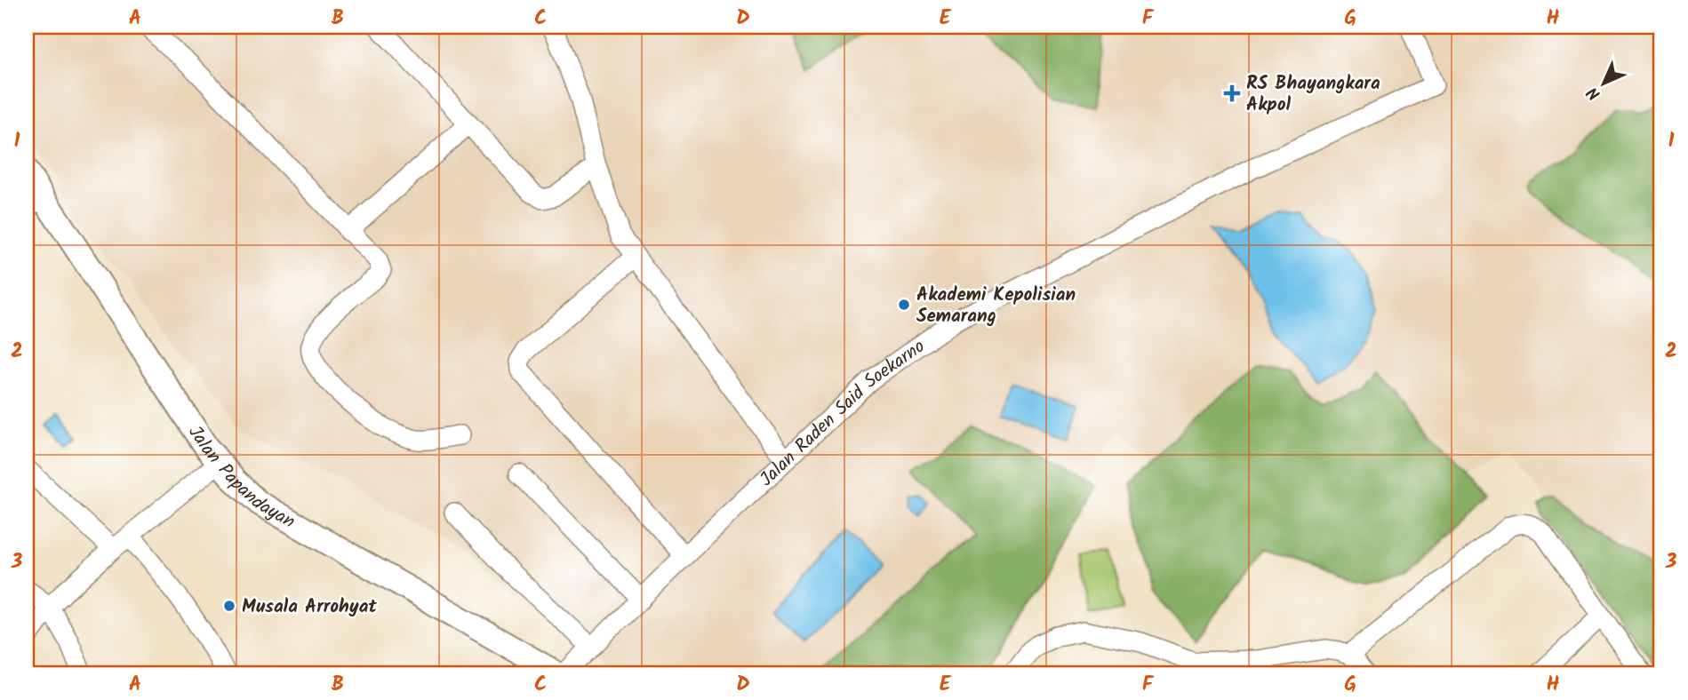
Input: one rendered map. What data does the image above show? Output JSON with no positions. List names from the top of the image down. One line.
{"streets":{"main road":["Jalan Papandayan"],"street":["Jalan Raden Said Soekarno"]},"places":{"health":["RS Bhayangkara Akpol"],"other":["Akademi Kepolisian Semarang","Musala Arrohyat"]},"north":"bottom left","grid":{"columns":["A","B","C","D","E","F","G","H"],"rows":["1","2","3"]}}
